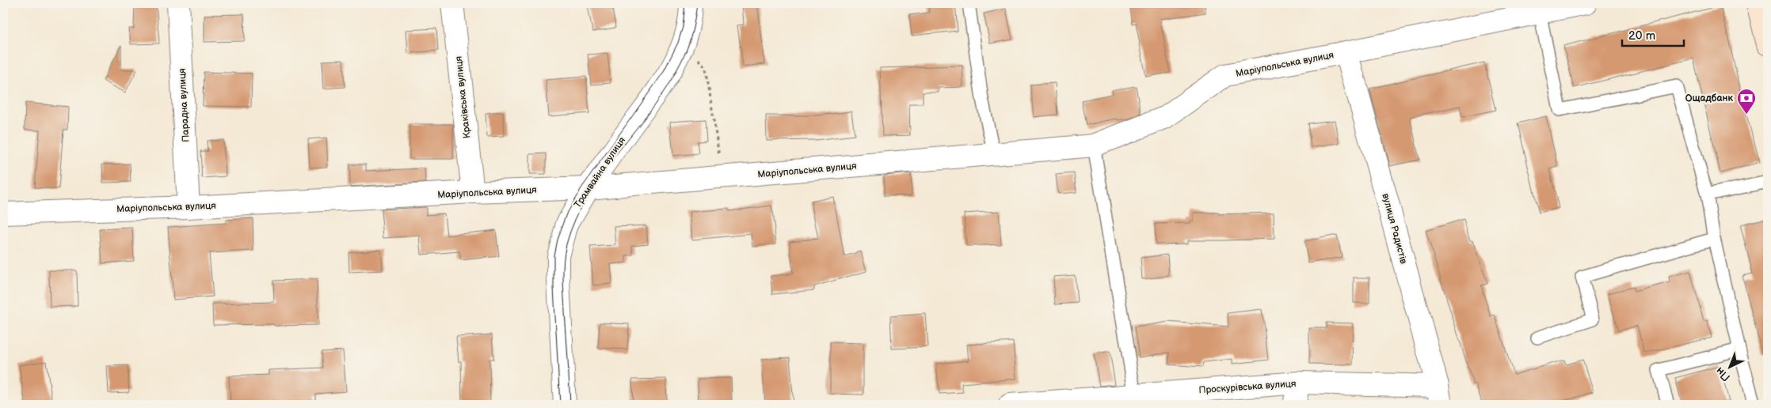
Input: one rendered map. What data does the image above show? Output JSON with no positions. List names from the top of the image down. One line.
{"streets":{"street":["Маріупольська вулиця","Краківська вулиця","Парадна вулиця","Трамвайна вулиця","вулиця Радистів","Проскурівська вулиця"]},"crossings":[["Маріупольська вулиця","Краківська вулиця"],["Маріупольська вулиця","Парадна вулиця"],["Маріупольська вулиця","Трамвайна вулиця"],["Маріупольська вулиця","вулиця Радистів"],["вулиця Радистів","Проскурівська вулиця"]],"places":{"bank":["Ощадбанк"]},"scale_bar":"20 m","north":"bottom left"}
